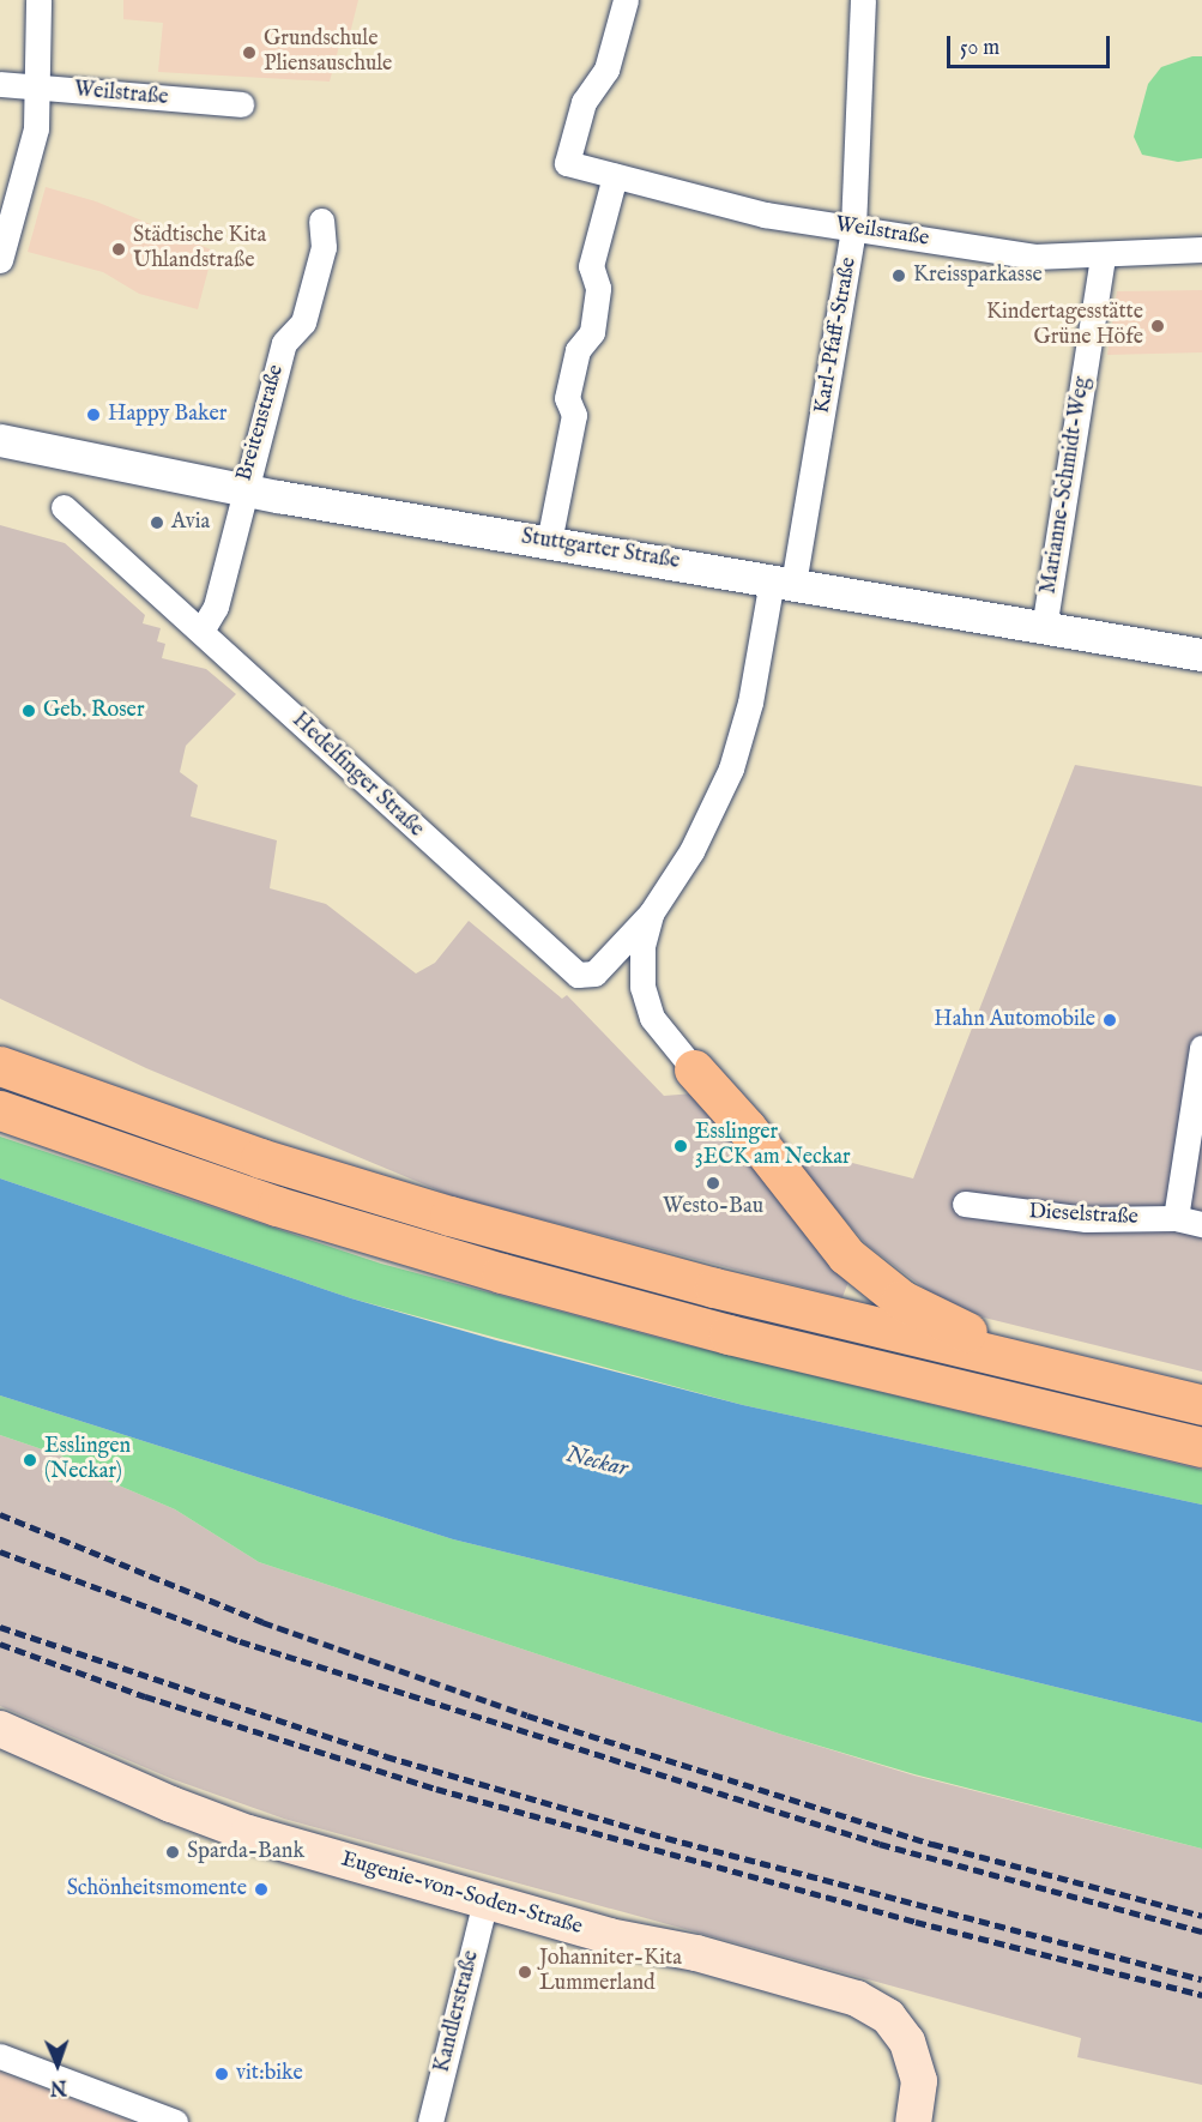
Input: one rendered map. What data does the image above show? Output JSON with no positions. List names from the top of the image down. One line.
{"streets":{"main road":["Eugenie-von-Soden-Straße"],"street":["Weilstraße","Karl-Pfaff-Straße","Breitenstraße","Marianne-Schmidt-Weg","Stuttgarter Straße","Hedelfinger Straße","Dieselstraße","Kandlerstraße"]},"crossings":[["Weilstraße","Karl-Pfaff-Straße"],["Weilstraße","Marianne-Schmidt-Weg"],["Karl-Pfaff-Straße","Stuttgarter Straße"],["Karl-Pfaff-Straße","Hedelfinger Straße"],["Breitenstraße","Stuttgarter Straße"],["Breitenstraße","Hedelfinger Straße"],["Marianne-Schmidt-Weg","Stuttgarter Straße"],["Eugenie-von-Soden-Straße","Kandlerstraße"]],"water":["Neckar"],"places":["Grundschule Pliensauschule","Städtische Kita Uhlandstraße","Kreissparkasse","Kindertagesstätte Grüne Höfe","Happy Baker","Avia","Geb. Roser","Hahn Automobile","Esslinger 3ECK am Neckar","Westo-Bau","Esslingen (Neckar)","Sparda-Bank","Schönheitsmomente","Johanniter-Kita Lummerland","vit:bike"],"scale_bar":"50 m","north":"bottom"}
